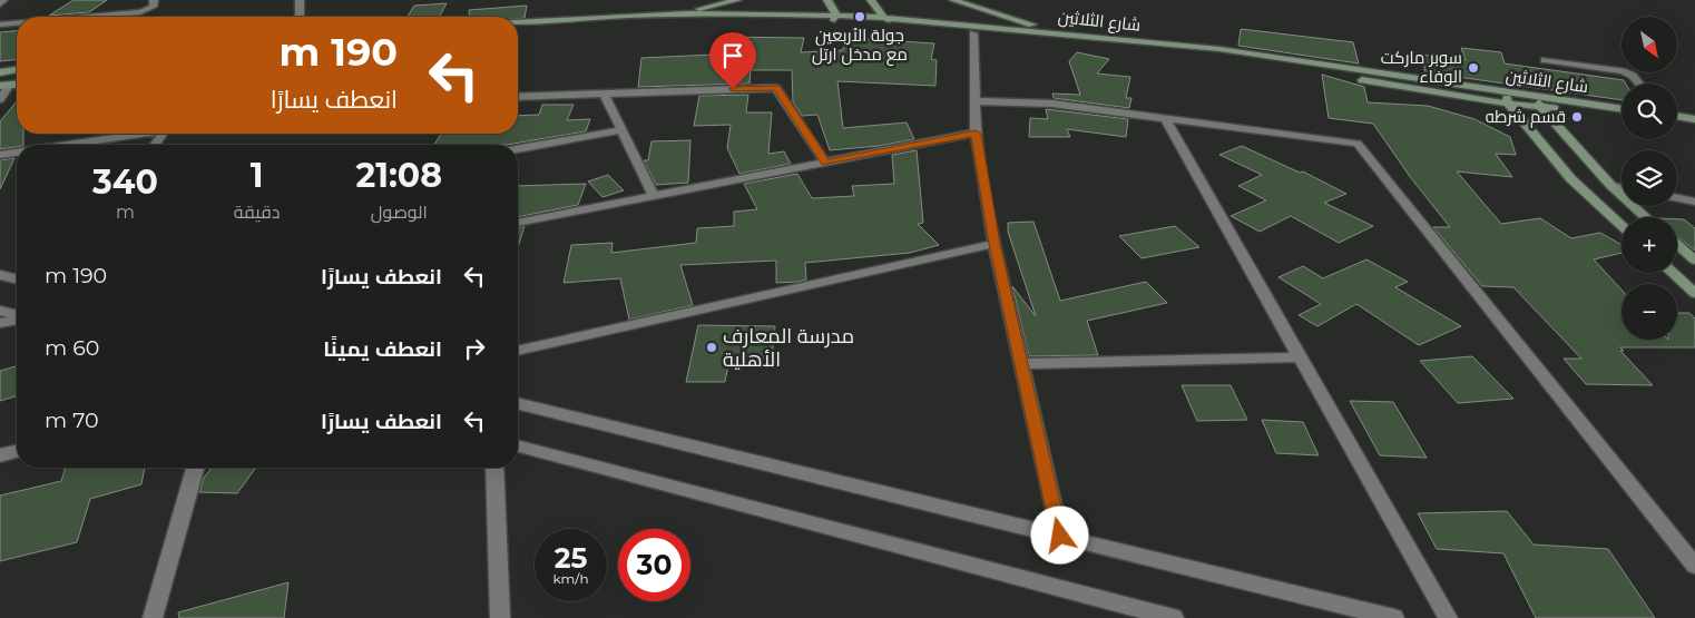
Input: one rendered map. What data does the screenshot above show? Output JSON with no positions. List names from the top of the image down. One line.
{"streets":{"main road":["شارع الثلاثين"]},"places":["جولة الأربعين مع مدخل ارتل","سوبر ماركت الوفاء","قسم شرطه","مدرسة المعارف الأهلية"],"north":"bottom right","page":{"map_buttons":["+","−"],"turn":["190 m","انعطف يسارًا"],"eta":["21:08","الوصول","1","دقيقة","340","m"],"list":[{"name":"انعطف يسارًا","value":"190 m"},{"name":"انعطف يمينًا","value":"60 m"},{"name":"انعطف يسارًا","value":"70 m"}],"speed":"25 km/h","limit":"30"}}
